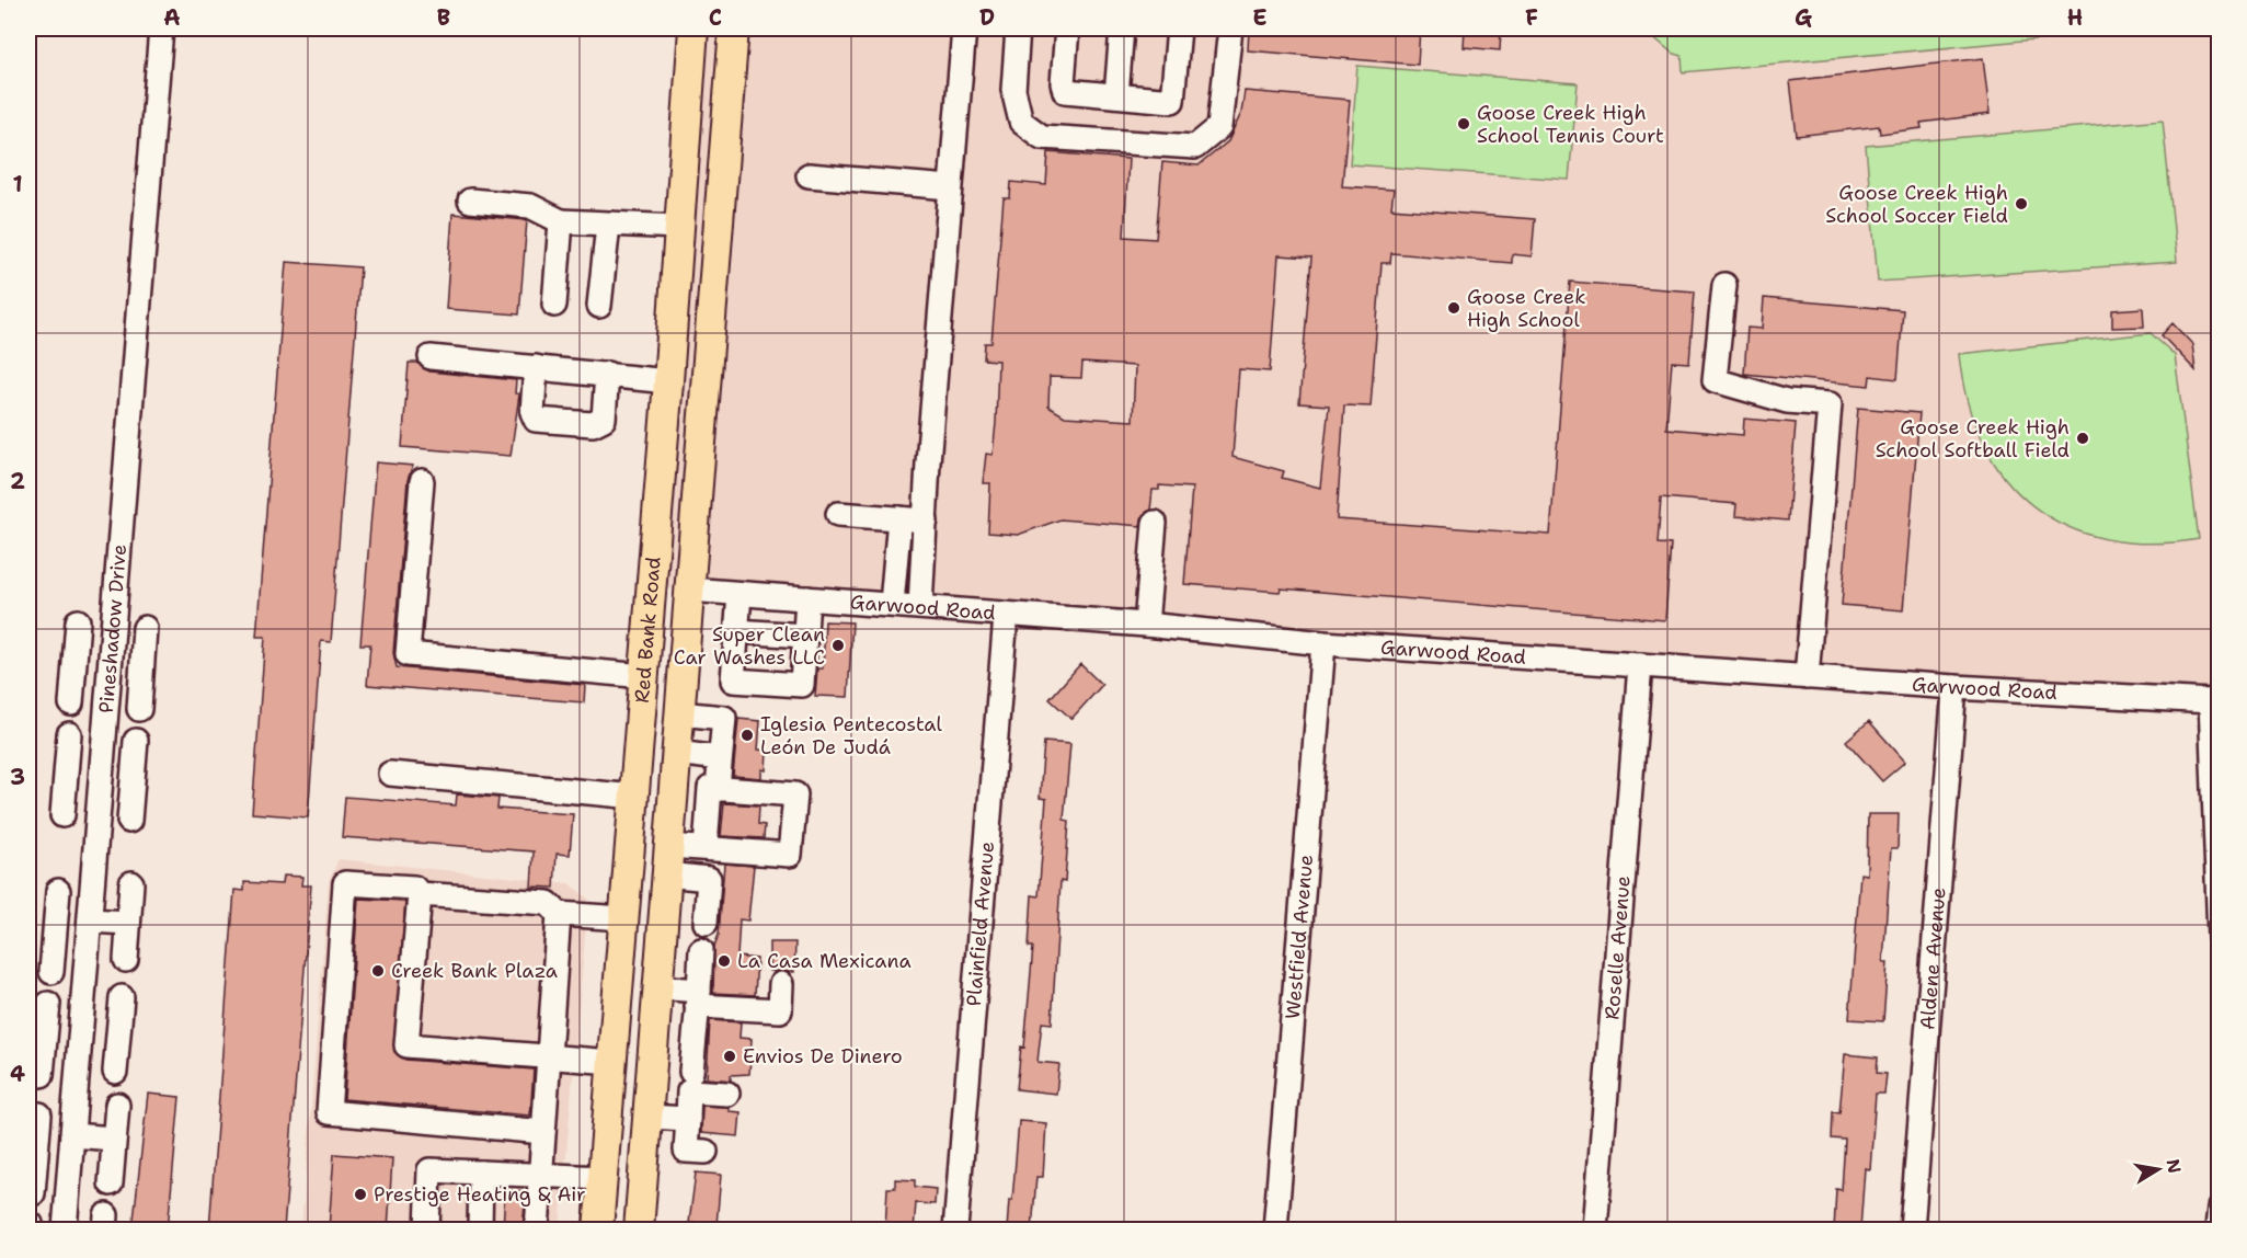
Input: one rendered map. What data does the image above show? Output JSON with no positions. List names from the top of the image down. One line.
{"streets":{"main road":["Red Bank Road"],"street":["Garwood Road","Pineshadow Drive","Plainfield Avenue","Westfield Avenue","Roselle Avenue","Aldene Avenue"]},"crossings":[["Garwood Road","Red Bank Road"],["Garwood Road","Plainfield Avenue"],["Garwood Road","Westfield Avenue"],["Garwood Road","Roselle Avenue"],["Garwood Road","Aldene Avenue"]],"places":["Goose Creek High School Tennis Court","Goose Creek High School Soccer Field","Goose Creek High School","Goose Creek High School Softball Field","Super Clean Car Washes LLC","Iglesia Pentecostal León De Judá","La Casa Mexicana","Creek Bank Plaza","Envios De Dinero","Prestige Heating & Air"],"north":"right","grid":{"columns":["A","B","C","D","E","F","G","H"],"rows":["1","2","3","4"]}}
